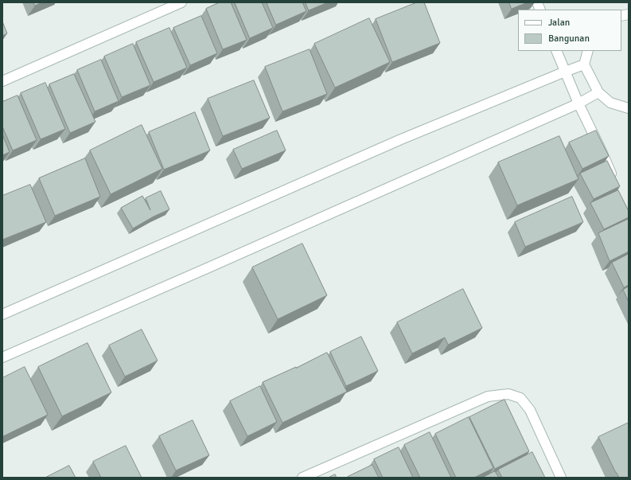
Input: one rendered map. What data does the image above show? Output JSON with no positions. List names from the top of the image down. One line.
{"legend":["Jalan","Bangunan"]}
